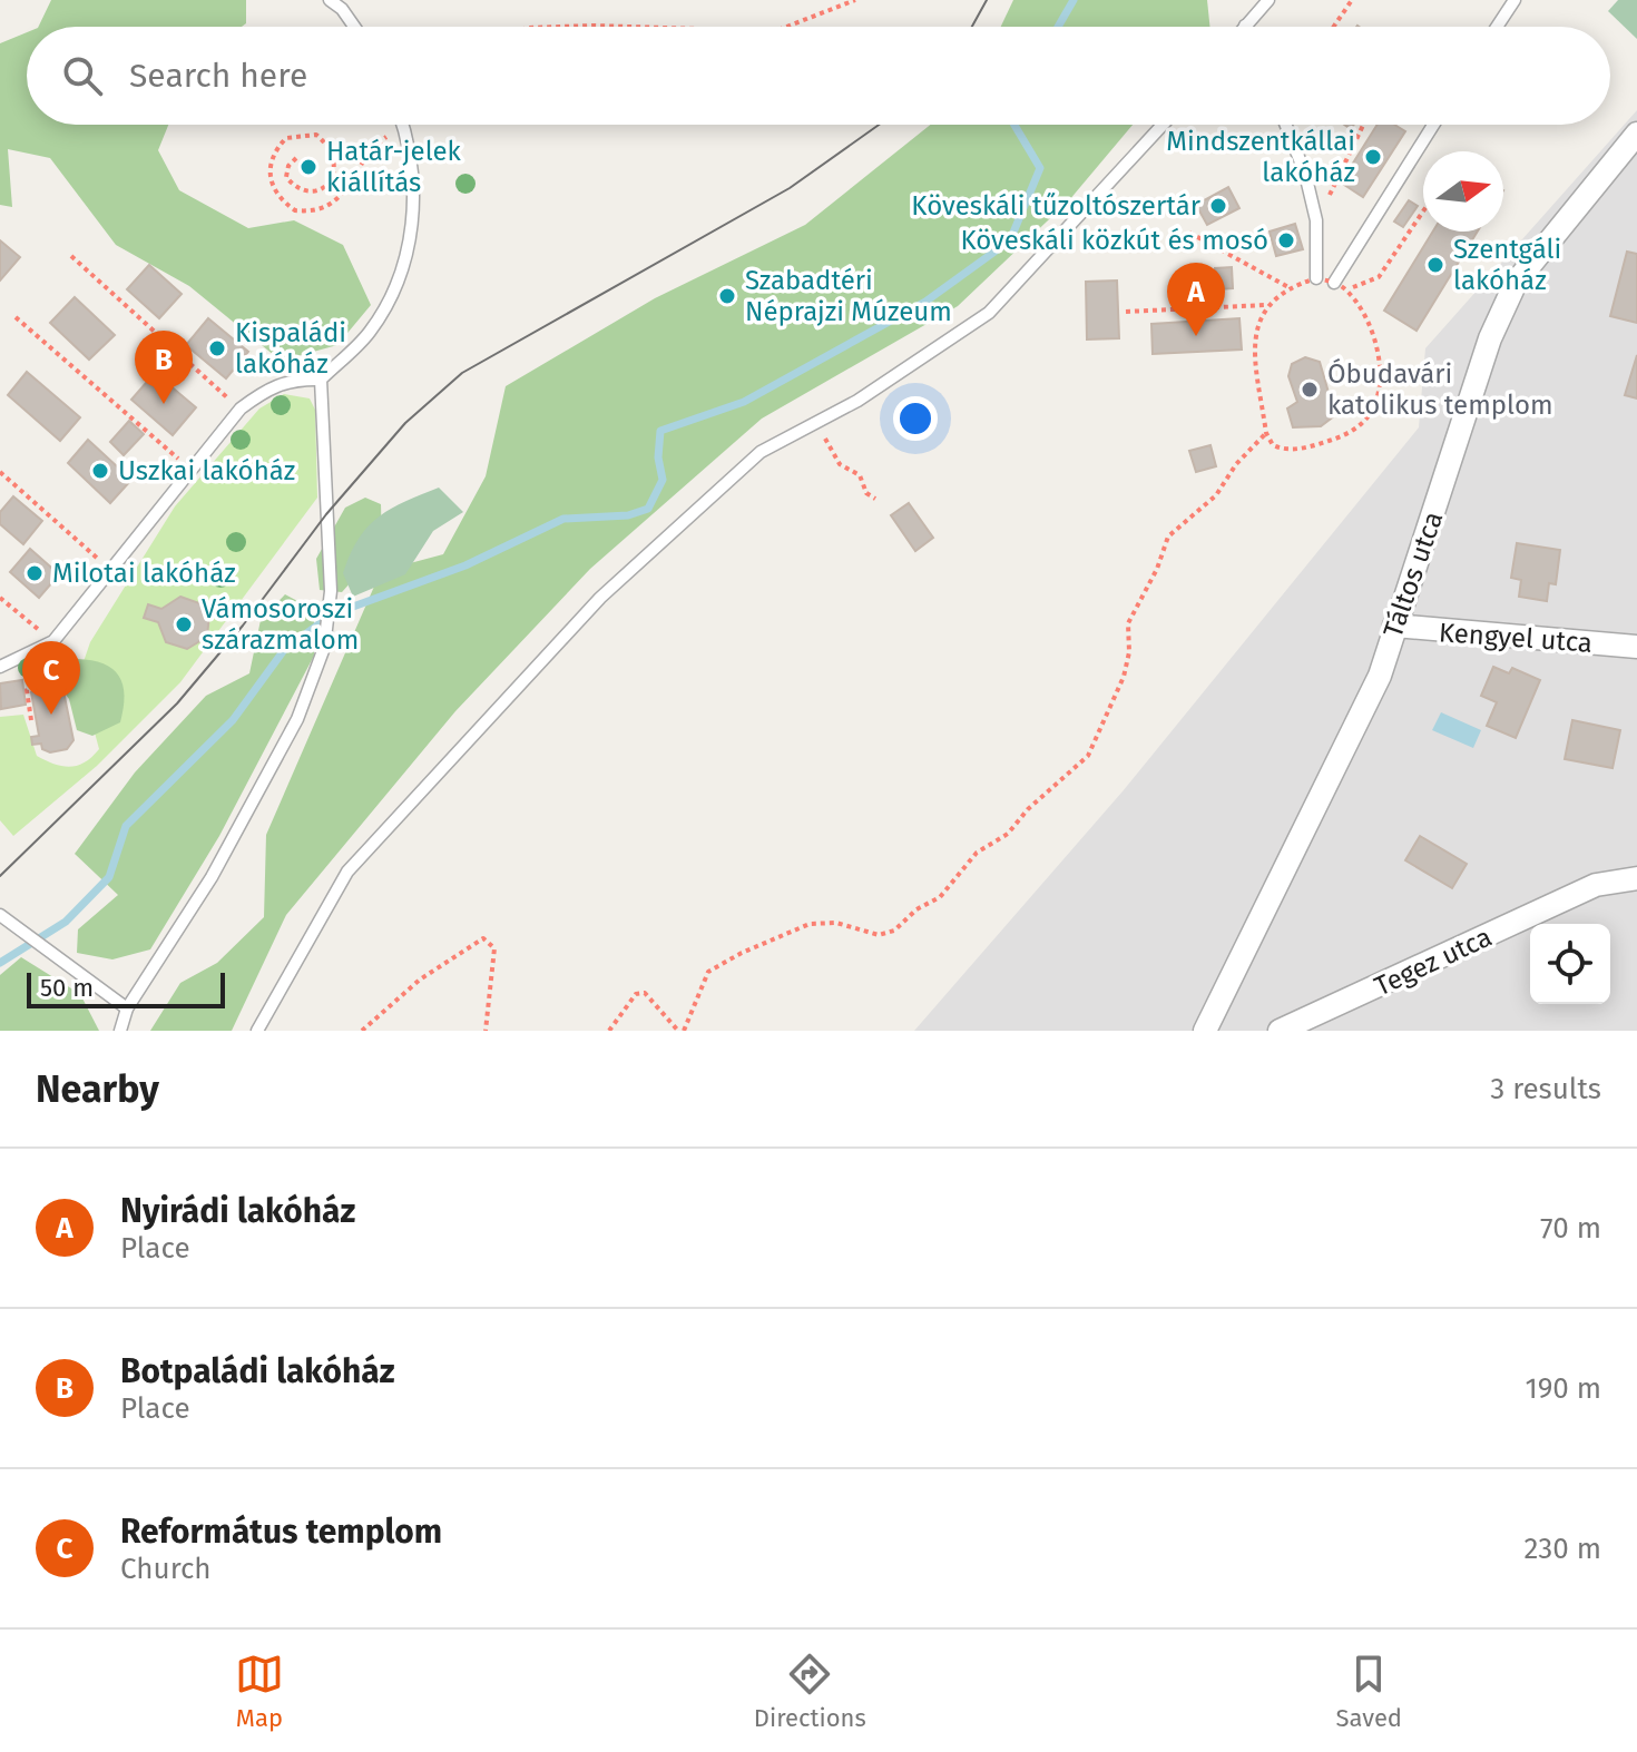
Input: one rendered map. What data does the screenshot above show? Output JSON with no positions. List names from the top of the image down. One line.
{"streets":{"street":["Táltos utca","Kengyel utca","Tegez utca"]},"crossings":[["Táltos utca","Kengyel utca"]],"places":["Mindszentkállai lakóház","Határ-jelek kiállítás","Köveskáli tűzoltószertár","Köveskáli közkút és mosó","Szentgáli lakóház","Szabadtéri Néprajzi Múzeum","Kispaládi lakóház","Óbudavári katolikus templom","Uszkai lakóház","Milotai lakóház","Vámosoroszi szárazmalom"],"scale_bar":"50 m","north":"right","page":{"search":"Search here","pins":["A","B","C"],"scale":"50 m","heading":["Nearby","3 results"],"list":[{"mark":"A","name":"Nyirádi lakóház","note":"Place","value":"70 m"},{"mark":"B","name":"Botpaládi lakóház","note":"Place","value":"190 m"},{"mark":"C","name":"Református templom","note":"Church","value":"230 m"}],"nav":["Map","Directions","Saved"]}}
